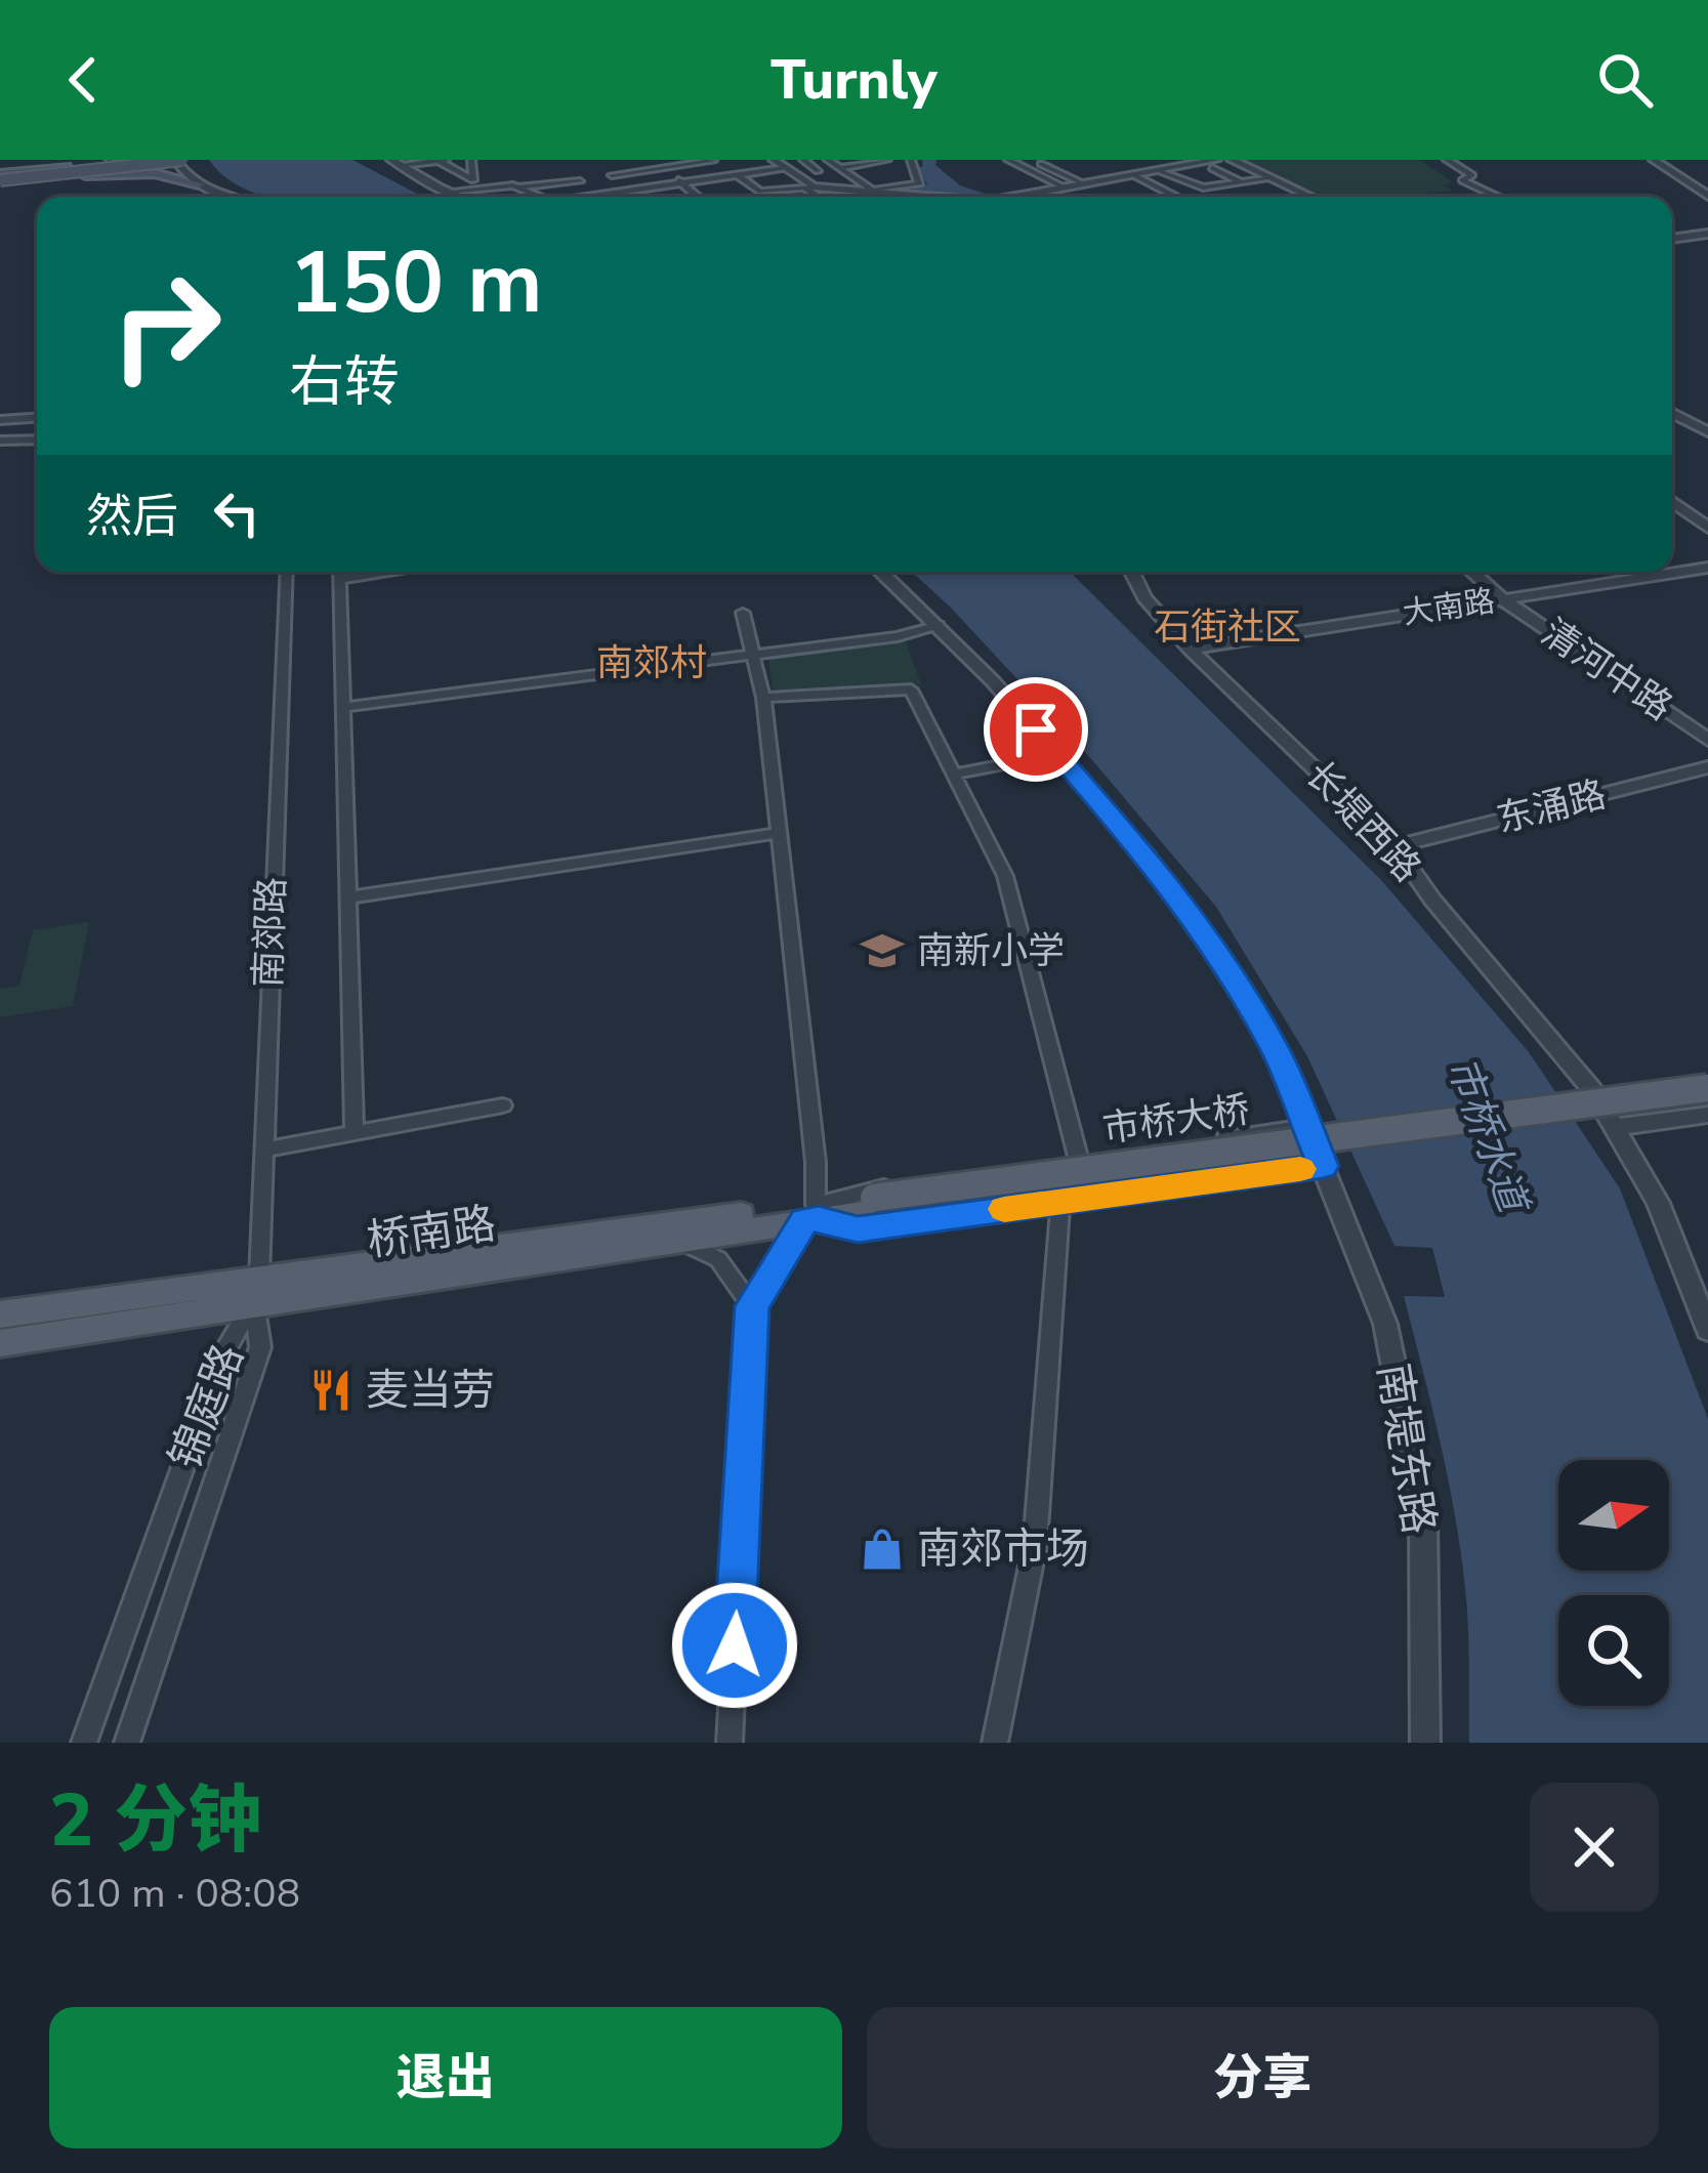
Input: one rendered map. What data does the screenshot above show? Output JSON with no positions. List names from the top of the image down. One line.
{"streets":{"main road":["市桥大桥","桥南路"],"street":["大南路","清河中路","东涌路","长堤西路","南郊路","锦庭路","南堤东路"]},"crossings":[["大南路","清河中路"],["大南路","长堤西路"],["东涌路","长堤西路"],["南郊路","桥南路"],["南郊路","锦庭路"],["市桥大桥","桥南路"],["桥南路","锦庭路"]],"districts":["石街社区","南郊村"],"water":["市桥水道"],"places":{"school or university":["南新小学"],"restaurant":["麦当劳"],"shop":["南郊市场"]},"north":"right","page":{"header":"Turnly","turn":["150 m","右转"],"then":"然后","heading":["2 分钟","610 m · 08:08"],"buttons":["退出","分享"]}}
